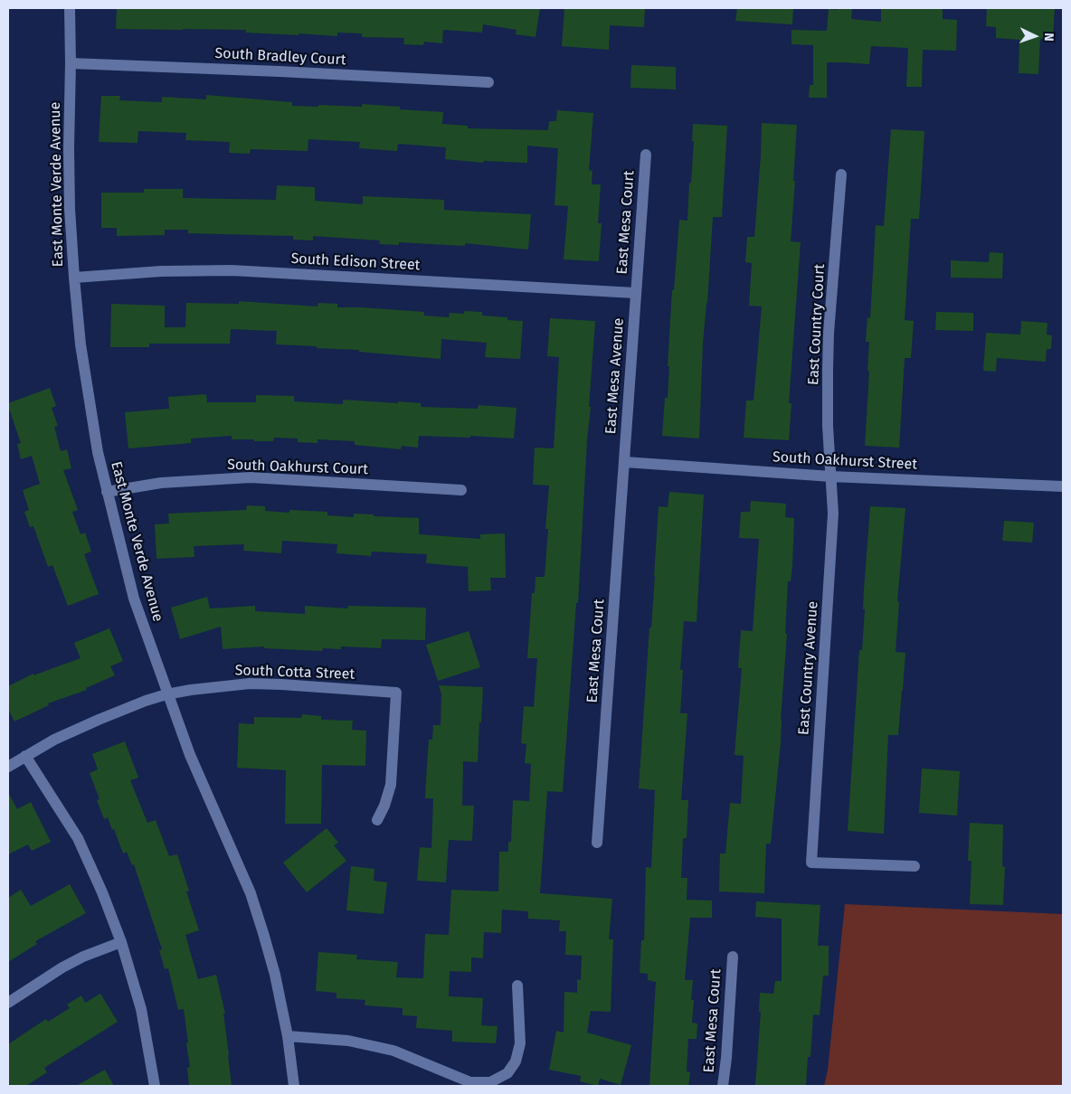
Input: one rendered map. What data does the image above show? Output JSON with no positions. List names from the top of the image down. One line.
{"streets":{"street":["South Bradley Court","East Monte Verde Avenue","East Mesa Court","South Edison Street","East Country Court","East Mesa Avenue","South Oakhurst Street","South Oakhurst Court","East Country Avenue","South Cotta Street"]},"crossings":[["South Bradley Court","East Monte Verde Avenue"],["East Monte Verde Avenue","South Edison Street"],["East Monte Verde Avenue","South Oakhurst Court"],["East Monte Verde Avenue","South Cotta Street"],["East Mesa Court","South Edison Street"],["East Mesa Court","East Mesa Avenue"],["East Mesa Court","South Oakhurst Street"],["South Edison Street","East Mesa Avenue"],["East Country Court","South Oakhurst Street"],["East Country Court","East Country Avenue"],["East Mesa Avenue","South Oakhurst Street"],["South Oakhurst Street","East Country Avenue"]],"north":"right"}
